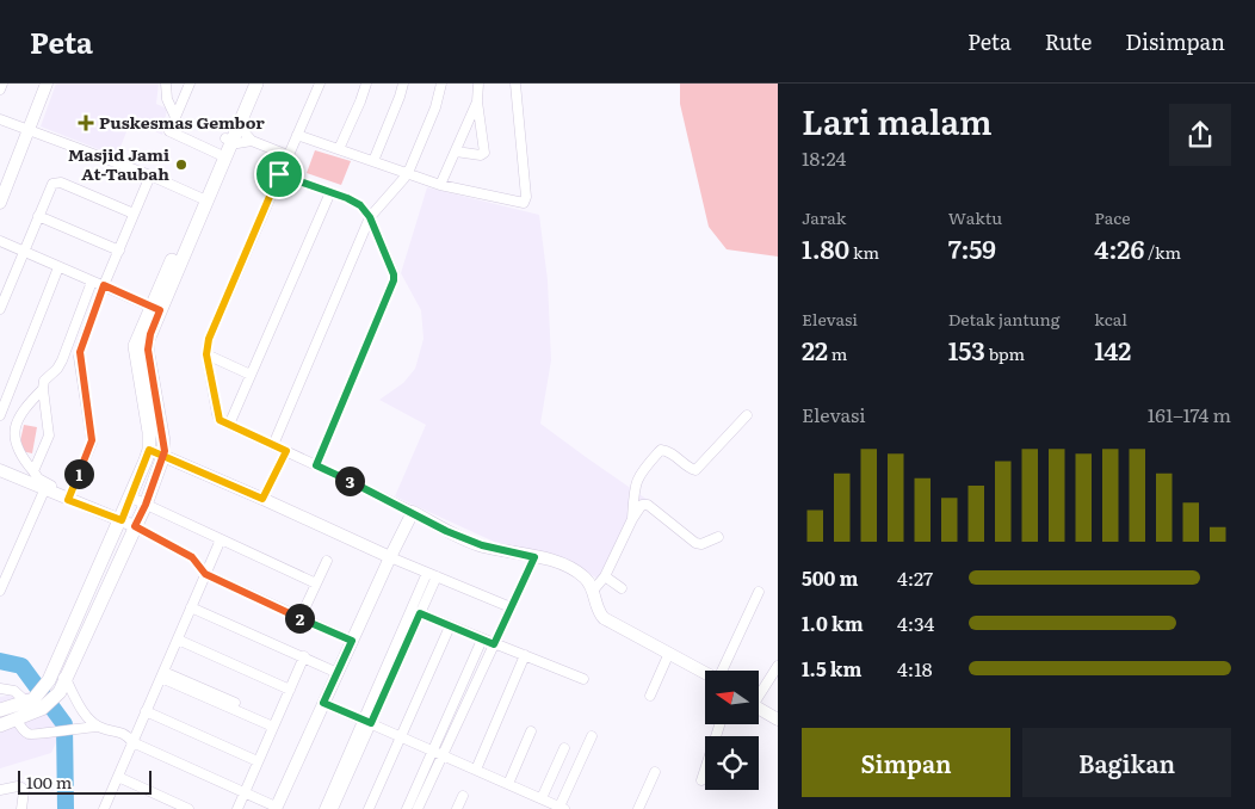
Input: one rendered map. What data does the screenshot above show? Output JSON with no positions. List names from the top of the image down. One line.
{"places":{"health":["Puskesmas Gembor"],"other":["Masjid Jami At-Taubah"]},"scale_bar":"100 m","north":"left","page":{"header":"Peta","nav":["Peta","Rute","Disimpan"],"heading":["Lari malam","18:24"],"stats":[["Jarak","1.80 km"],["Waktu","7:59"],["Pace","4:26 /km"],["Elevasi","22 m"],["Detak jantung","153 bpm"],["kcal","142"]],"chart":["Elevasi","161–174 m"],"pins":["1","3","2"],"list":[{"name":"500 m","note":"4:27"},{"name":"1.0 km","note":"4:34"},{"name":"1.5 km","note":"4:18"}],"buttons":["Simpan","Bagikan"],"scale":"100 m"}}
